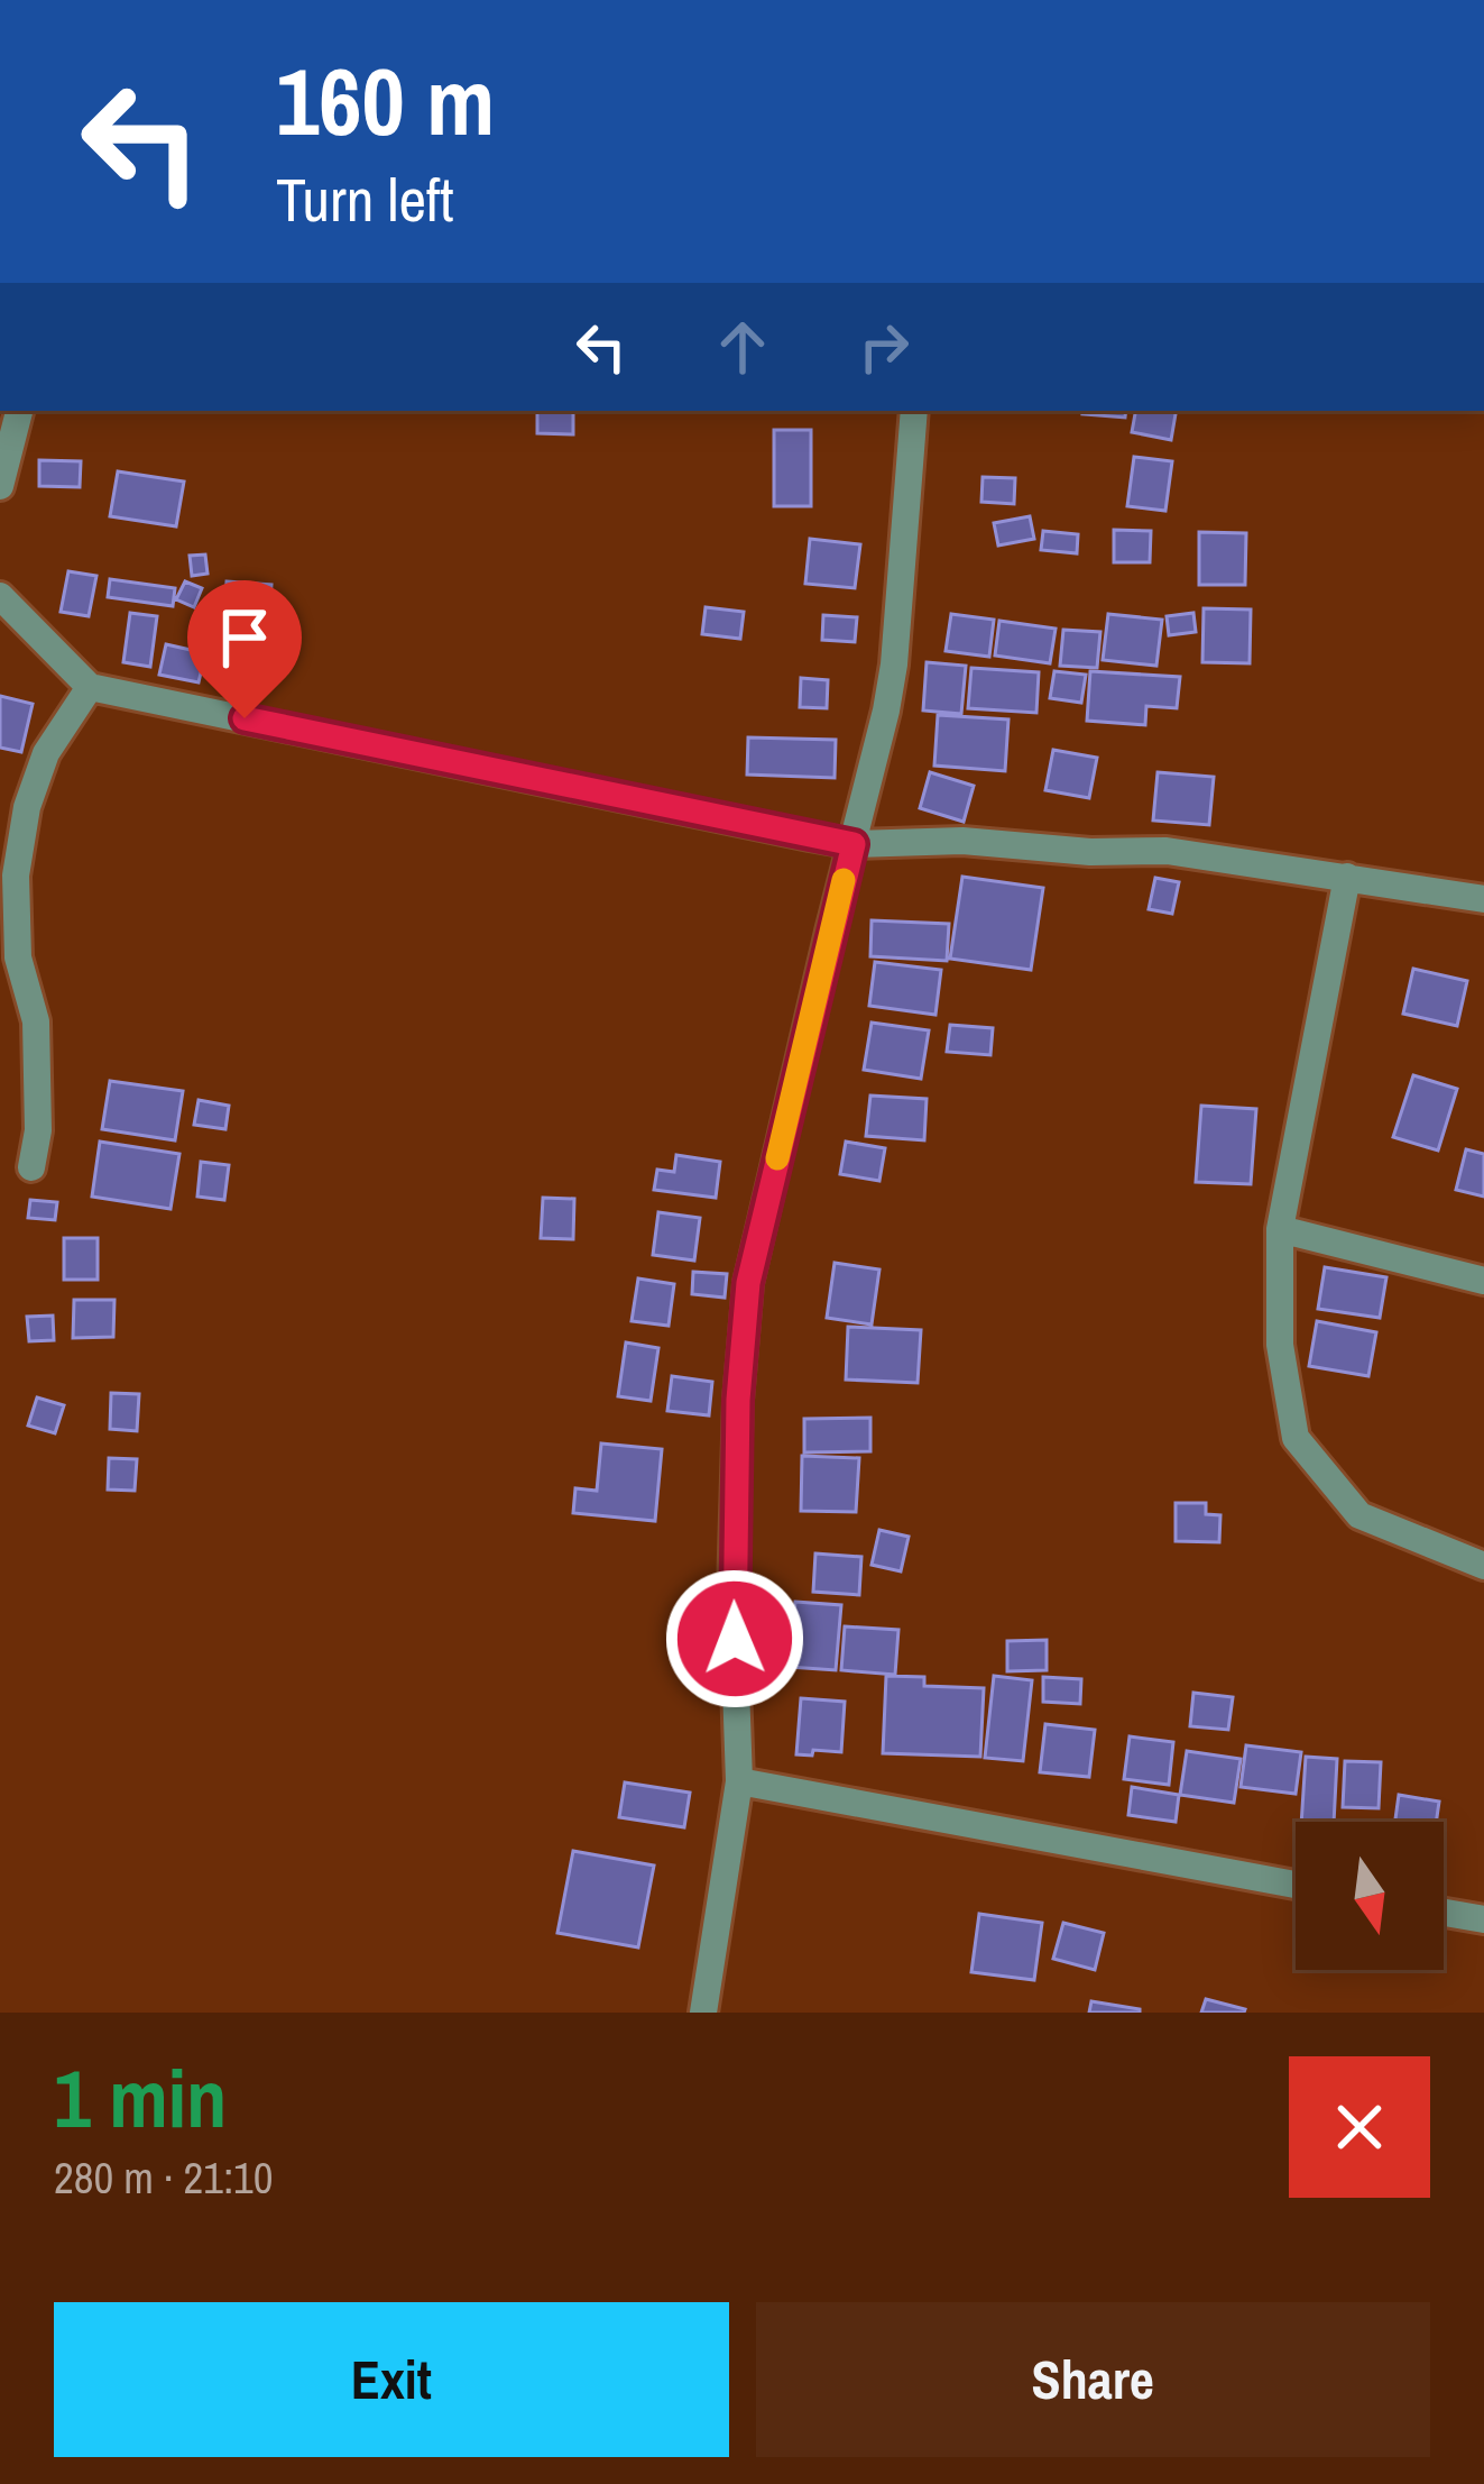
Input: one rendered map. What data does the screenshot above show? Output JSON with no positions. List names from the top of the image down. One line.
{"north":"bottom","page":{"turn":["160 m","Turn left"],"heading":["1 min","280 m · 21:10"],"buttons":["Exit","Share"]}}
